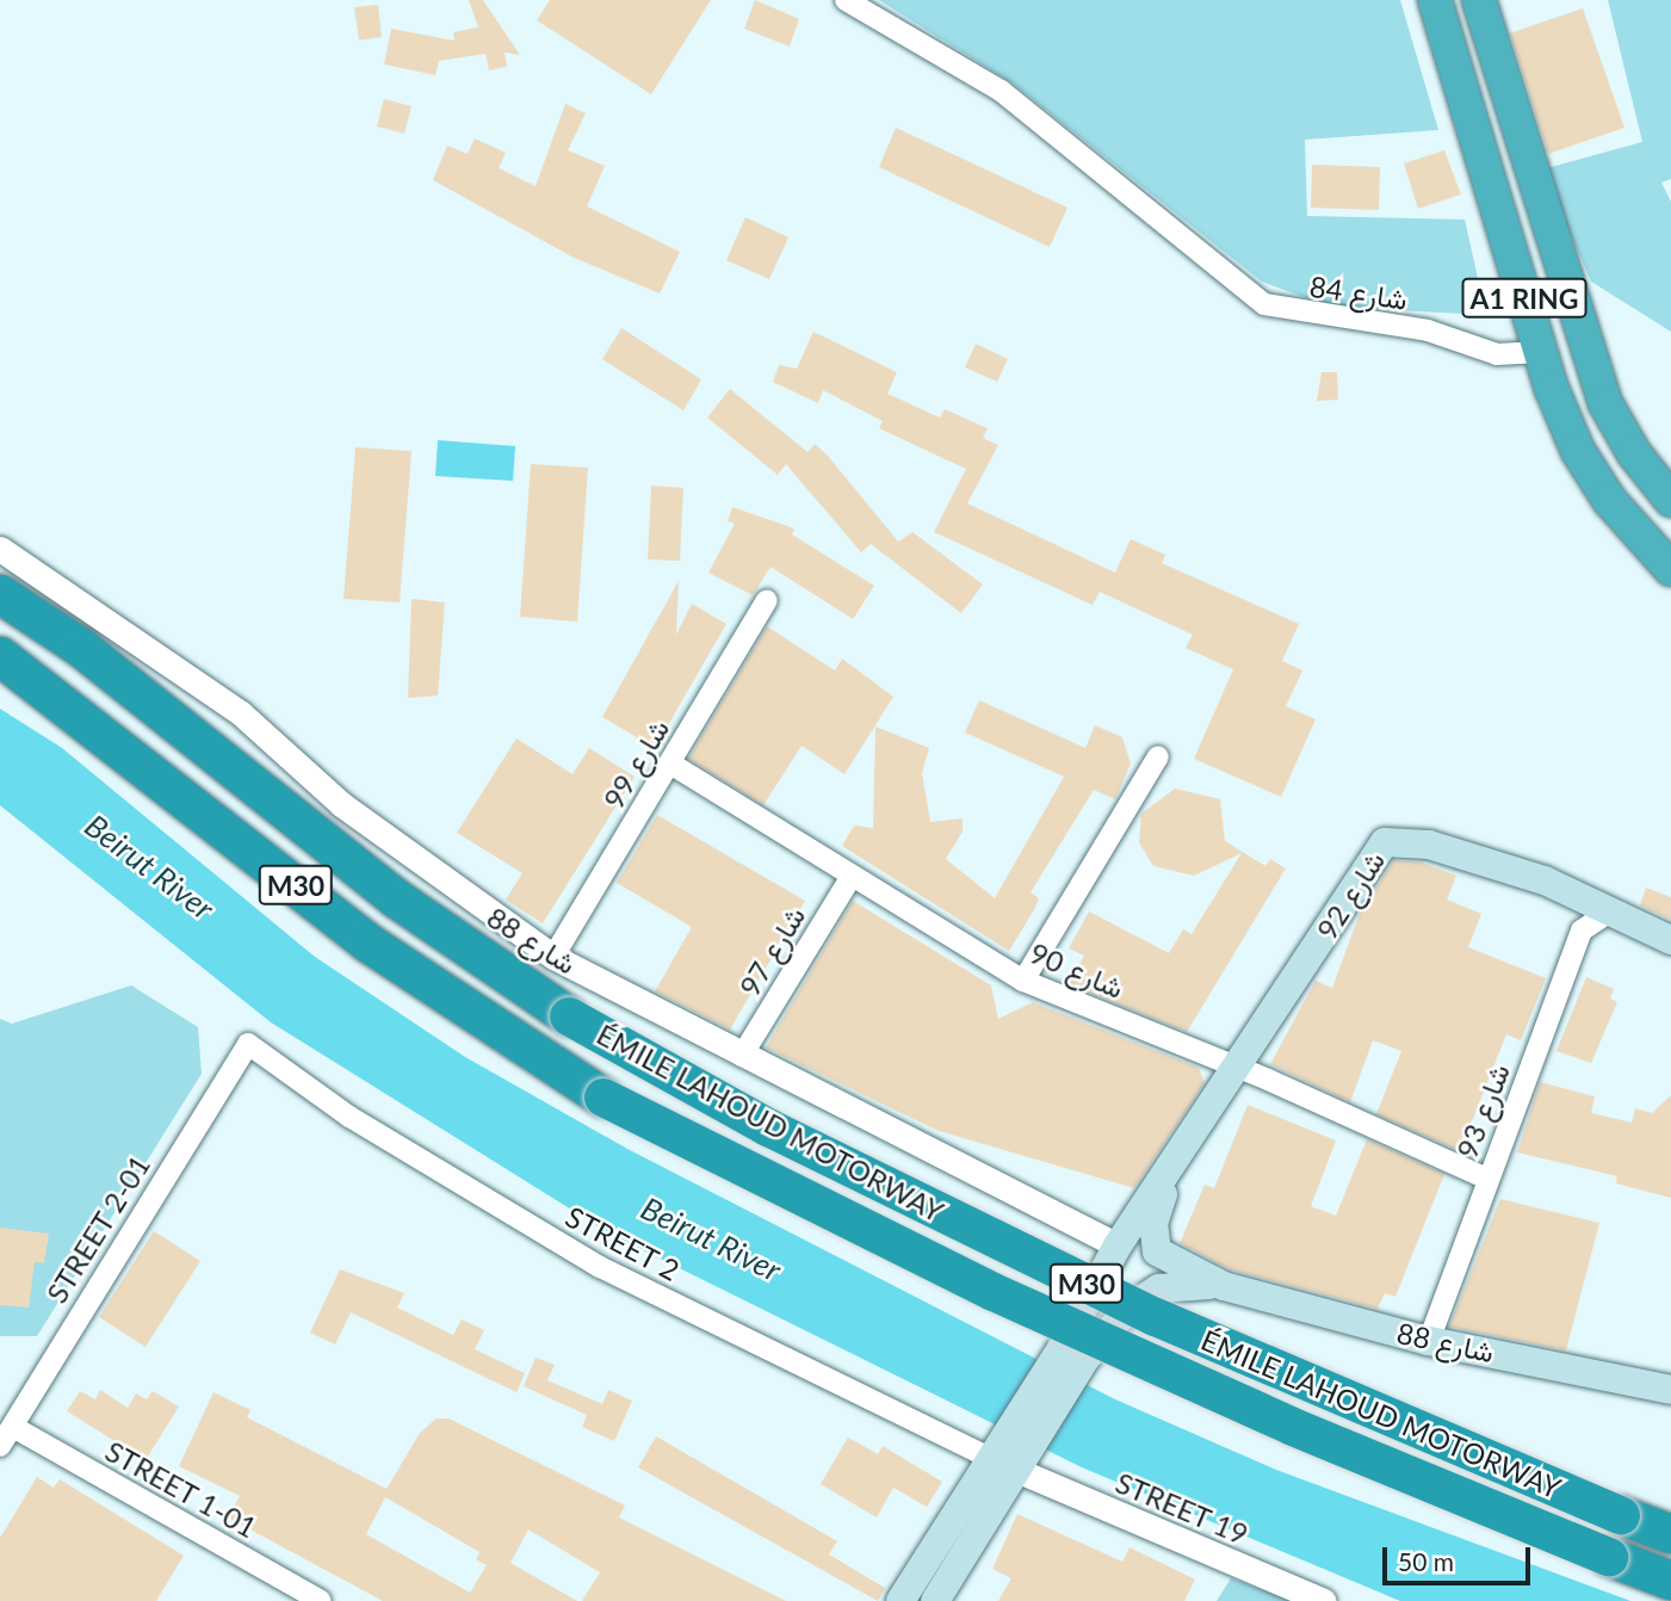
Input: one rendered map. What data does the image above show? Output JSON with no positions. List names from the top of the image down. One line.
{"streets":{"highway":["A1 RING","M30","ÉMILE LAHOUD MOTORWAY"],"main road":["شارع 92","شارع 88"],"street":["شارع 84","شارع 99","شارع 97","شارع 90","شارع 93","STREET 2-01","STREET 2","STREET 1-01","STREET 19"]},"crossings":[["شارع 84","A1 RING"],["شارع 99","شارع 88"],["شارع 99","شارع 90"],["شارع 92","شارع 90"],["شارع 92","شارع 93"],["شارع 88","شارع 97"],["شارع 88","شارع 93"],["شارع 97","شارع 90"],["شارع 90","شارع 93"],["STREET 2-01","STREET 2"],["STREET 2-01","STREET 1-01"],["STREET 2","STREET 19"]],"water":["Beirut River"],"scale_bar":"50 m"}
